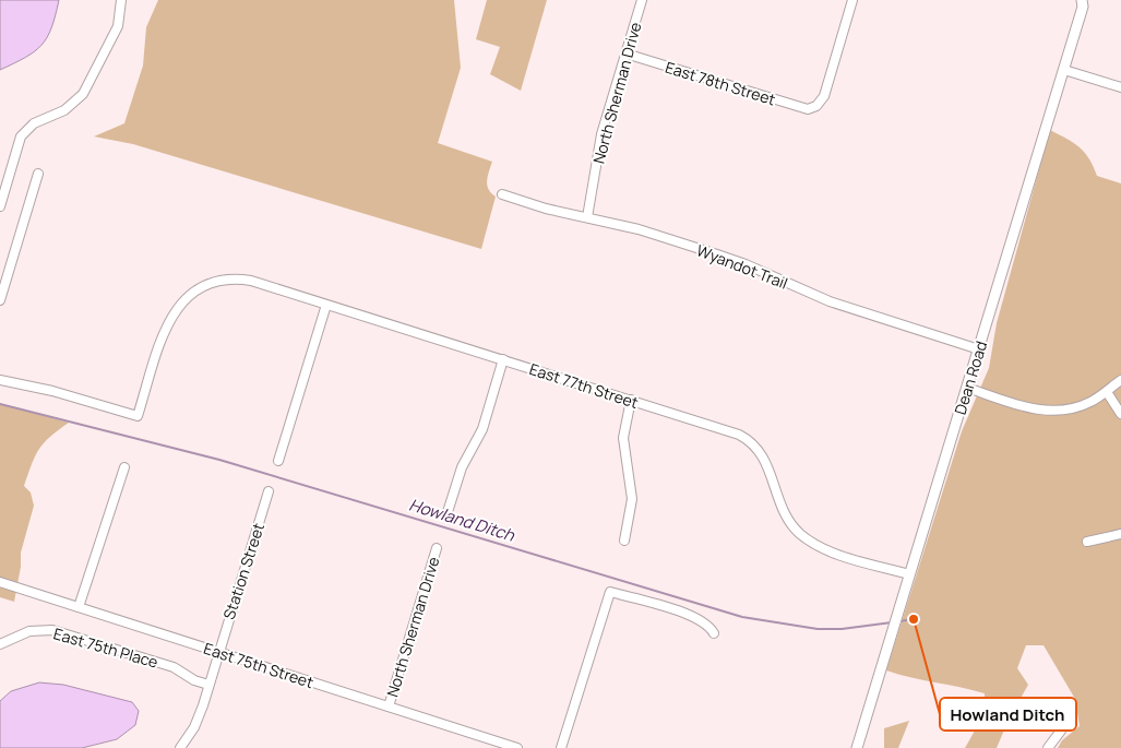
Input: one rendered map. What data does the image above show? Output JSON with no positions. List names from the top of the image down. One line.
{"streets":{"street":["East 78th Street","North Sherman Drive","Wyandot Trail","Dean Road","East 77th Street","Station Street","East 75th Place","East 75th Street"]},"crossings":[["East 78th Street","North Sherman Drive"],["North Sherman Drive","Wyandot Trail"],["North Sherman Drive","East 75th Street"],["Wyandot Trail","Dean Road"],["Dean Road","East 77th Street"],["Station Street","East 75th Place"],["Station Street","East 75th Street"]],"water":["Howland Ditch"],"places":["Howland Ditch"]}
